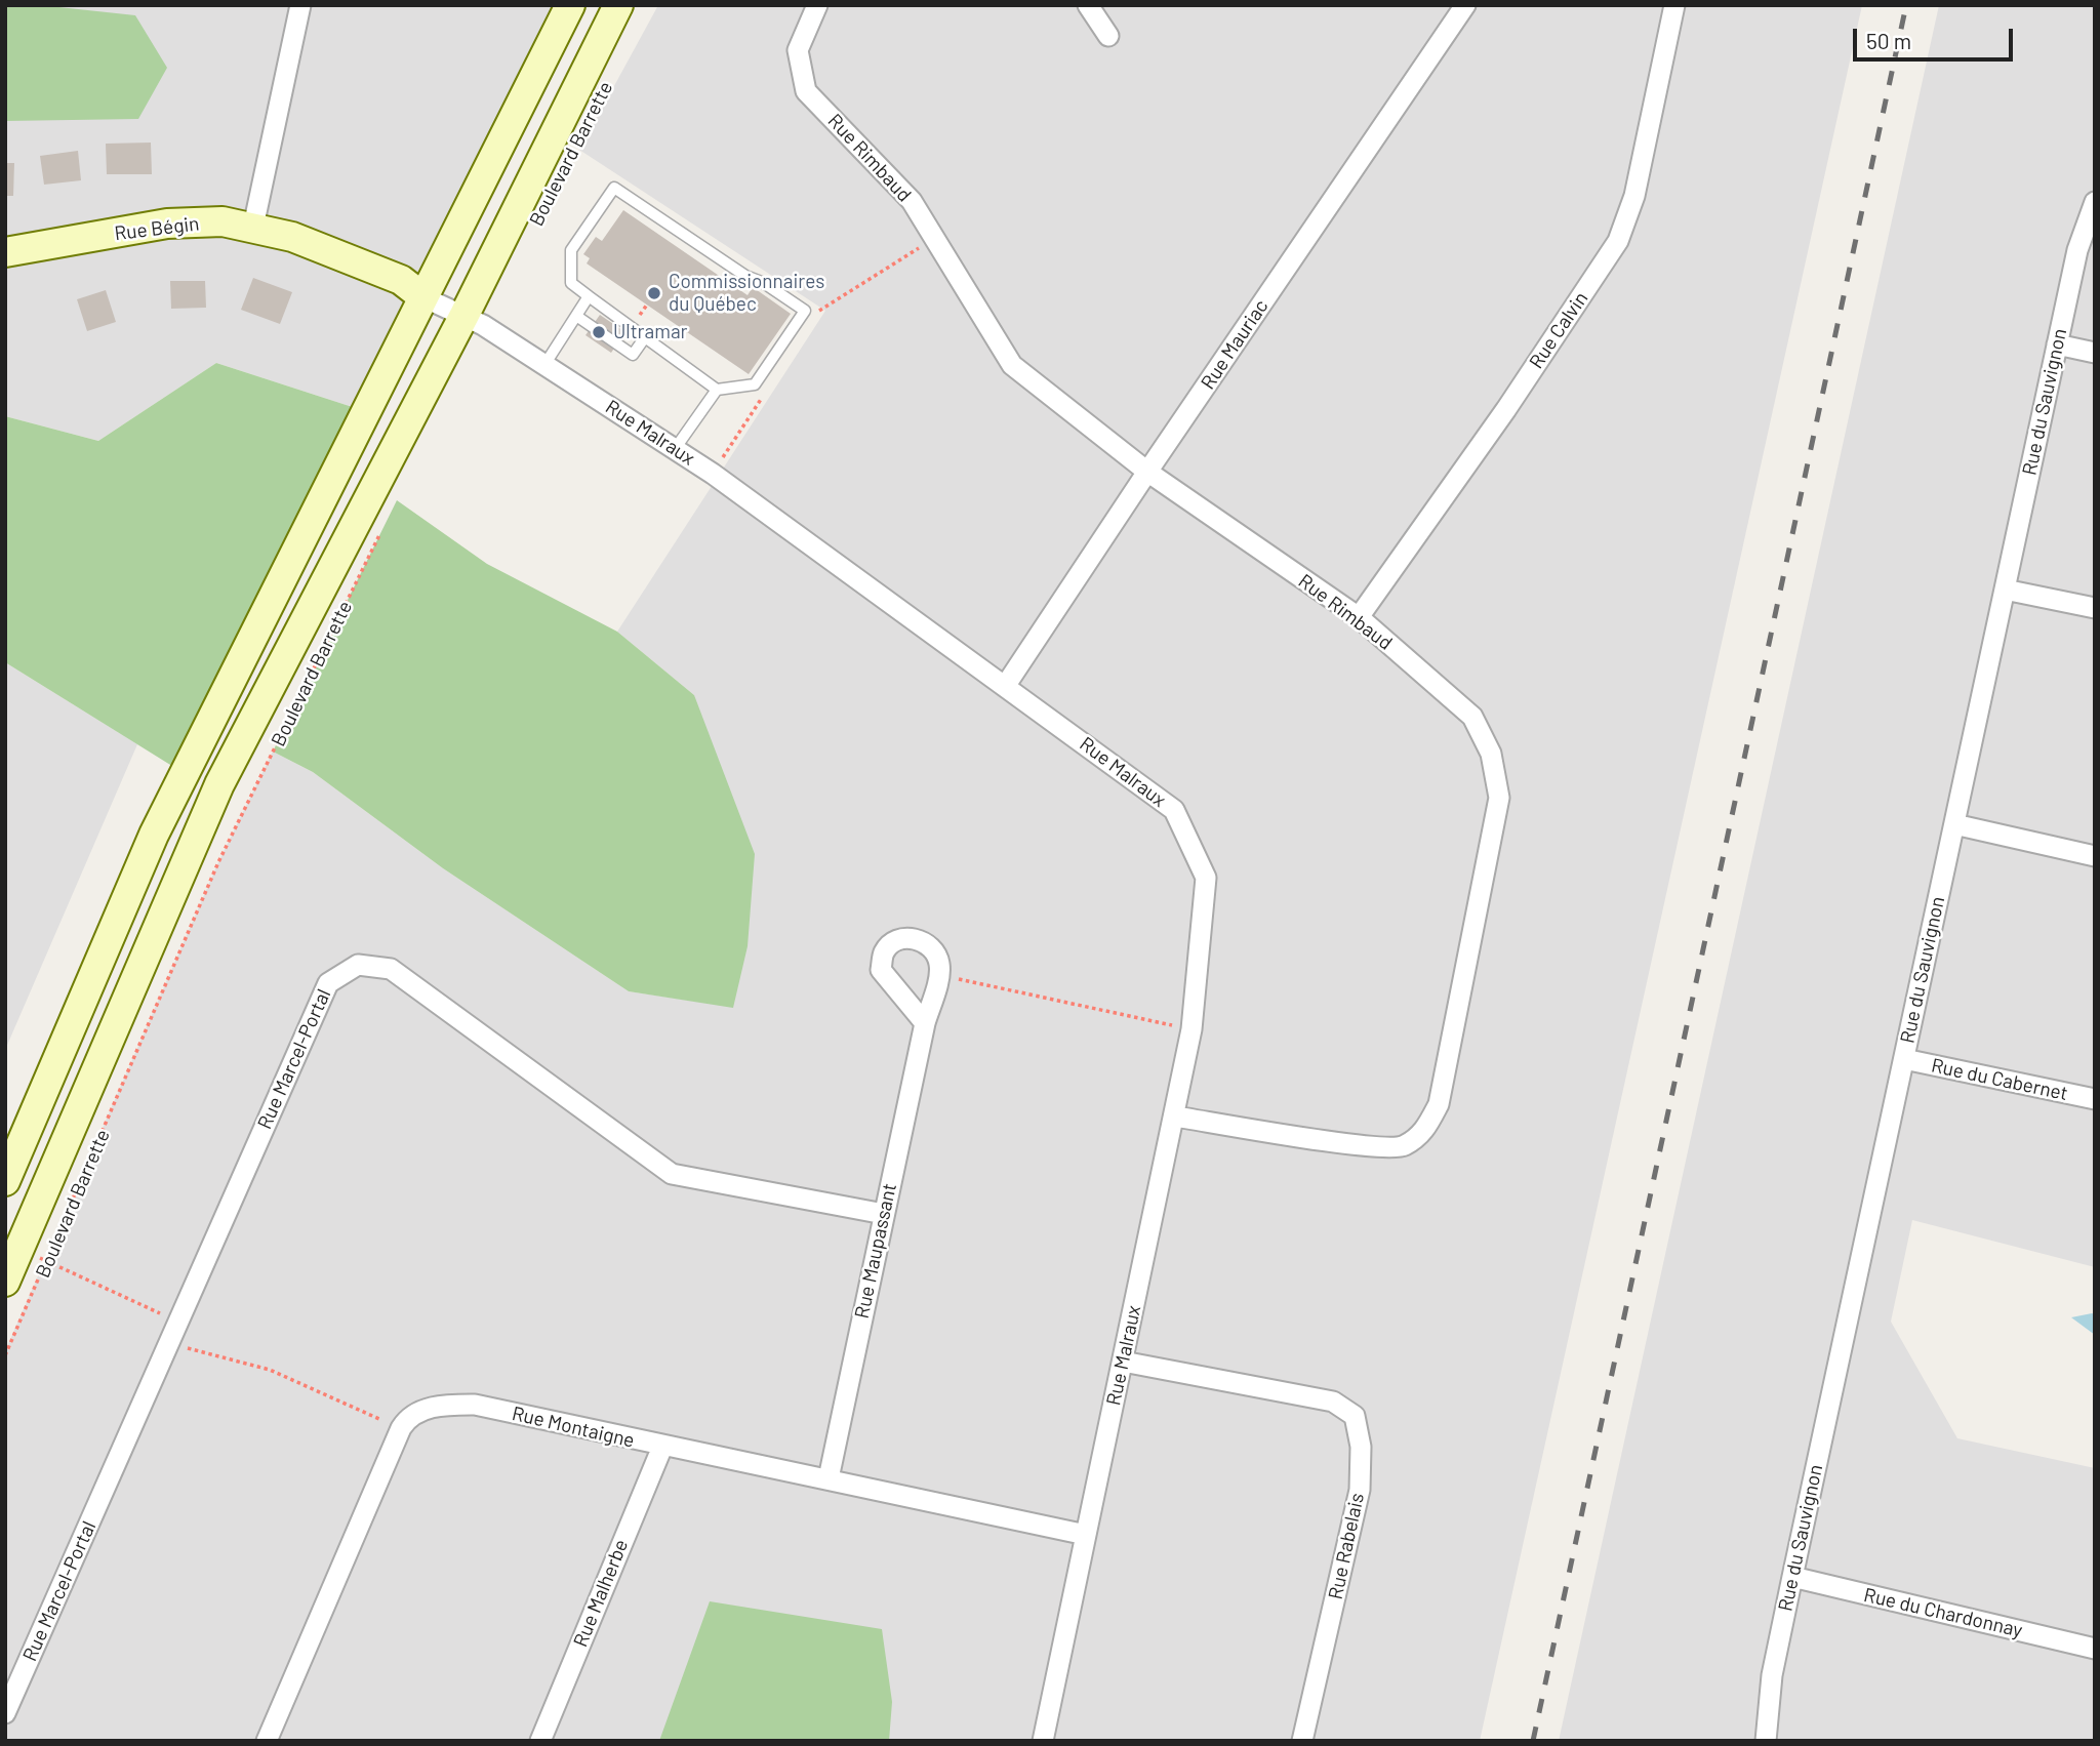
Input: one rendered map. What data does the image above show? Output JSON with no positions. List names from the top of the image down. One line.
{"streets":{"main road":["Boulevard Barrette","Rue Bégin"],"street":["Rue Rimbaud","Rue Calvin","Rue Mauriac","Rue du Sauvignon","Rue Malraux","Rue Marcel-Portal","Rue du Cabernet","Rue Maupassant","Rue Montaigne","Rue Rabelais","Rue Malherbe","Rue du Chardonnay"]},"crossings":[["Boulevard Barrette","Rue Malraux"],["Rue Rimbaud","Rue Calvin"],["Rue Rimbaud","Rue Mauriac"],["Rue Rimbaud","Rue Malraux"],["Rue Bégin","Rue Malraux"],["Rue Mauriac","Rue Malraux"],["Rue du Sauvignon","Rue du Cabernet"],["Rue du Sauvignon","Rue du Chardonnay"],["Rue Malraux","Rue Montaigne"],["Rue Malraux","Rue Rabelais"],["Rue Marcel-Portal","Rue Maupassant"],["Rue Maupassant","Rue Montaigne"],["Rue Montaigne","Rue Malherbe"]],"places":["Commissionnaires du Québec","Ultramar"],"scale_bar":"50 m"}
